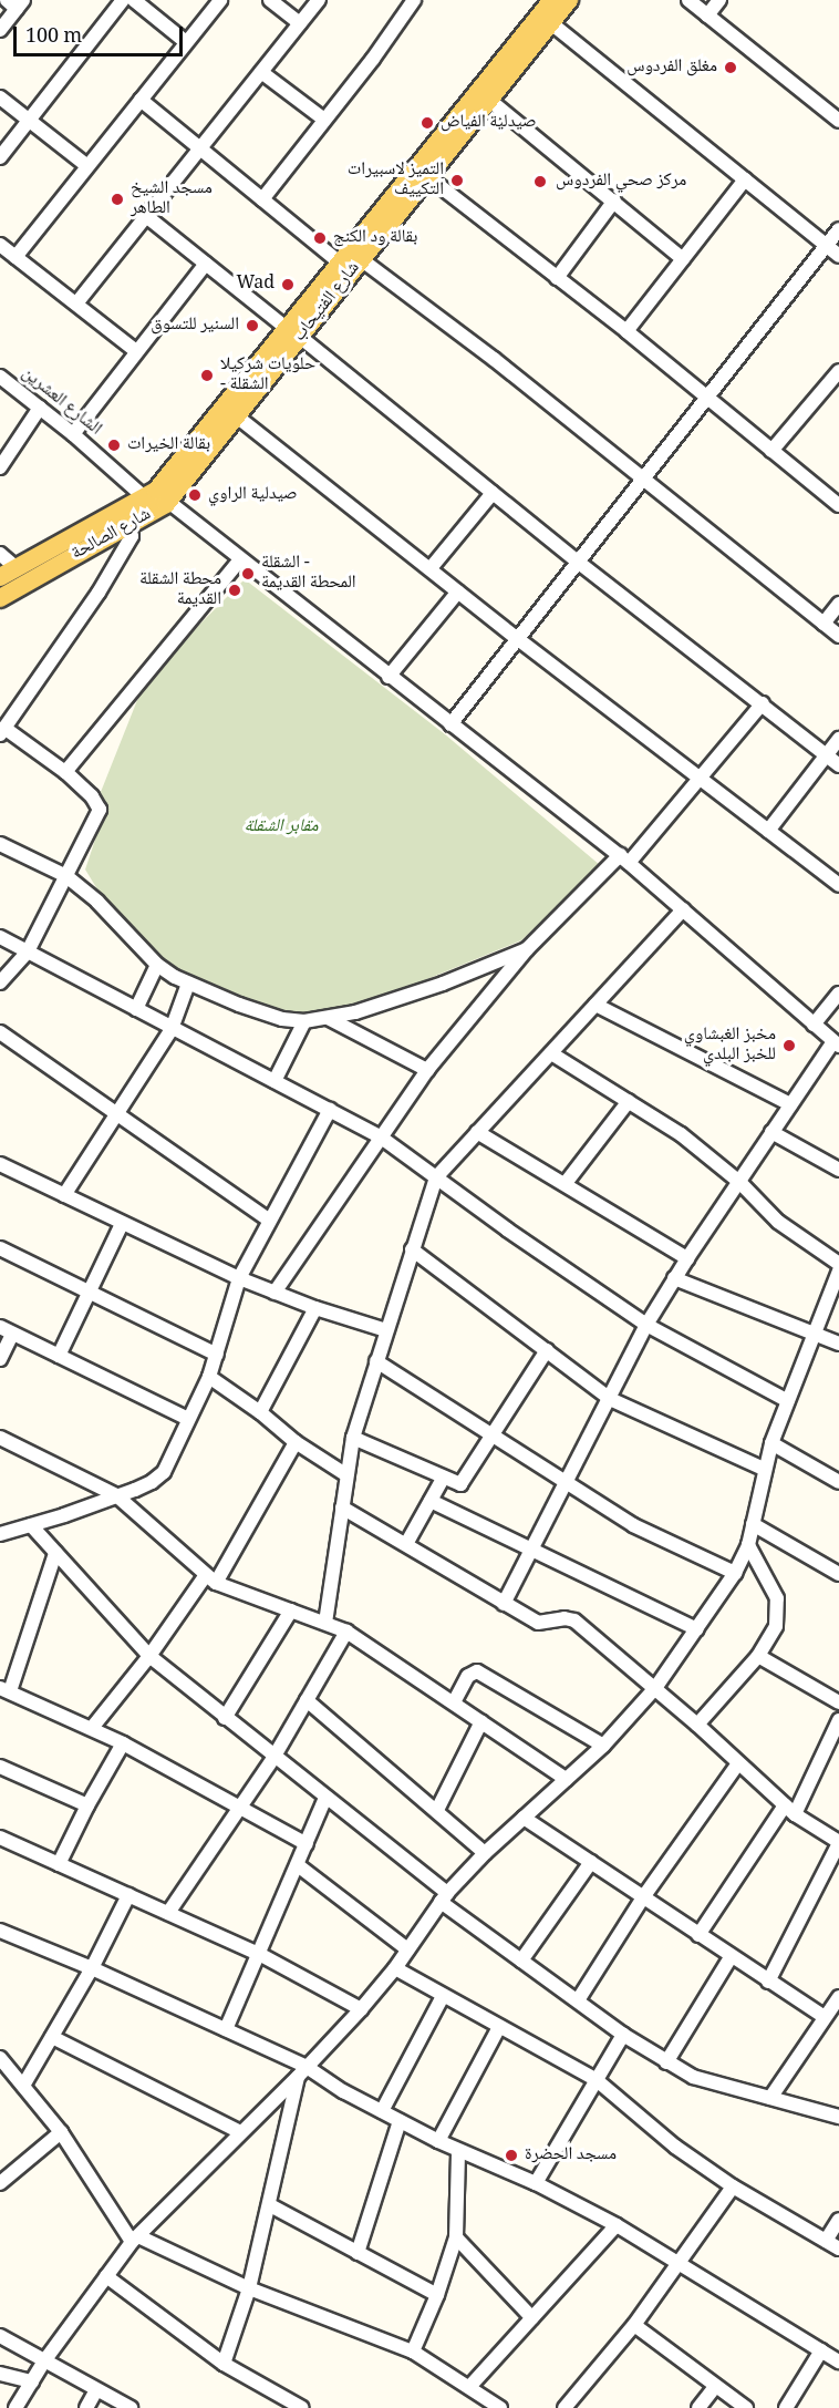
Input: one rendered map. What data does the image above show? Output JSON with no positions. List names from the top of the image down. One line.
{"streets":{"main road":["شارع الفتيحاب","شارع الصالحة"],"street":["الشارع العشرين"]},"crossings":[["شارع الفتيحاب","الشارع العشرين"],["شارع الفتيحاب","شارع الصالحة"],["الشارع العشرين","شارع الصالحة"]],"parks":["مقابر الشقلة"],"places":["مغلق الفردوس","صيدلية الفياض","التميز لاسبيرات التكييف","مركز صحي الفردوس","مسجد الشيخ الطاهر","بقالة ود الكنج","Wad","السنير للتسوق","حلويات شركيلا - الشقلة","بقالة الخيرات","صيدلية الراوي","الشقلة - المحطة القديمة","محطة الشقلة القديمة","مخبز الغبشاوي للخبز البلدي","مسجد الحضرة"],"scale_bar":"100 m"}
